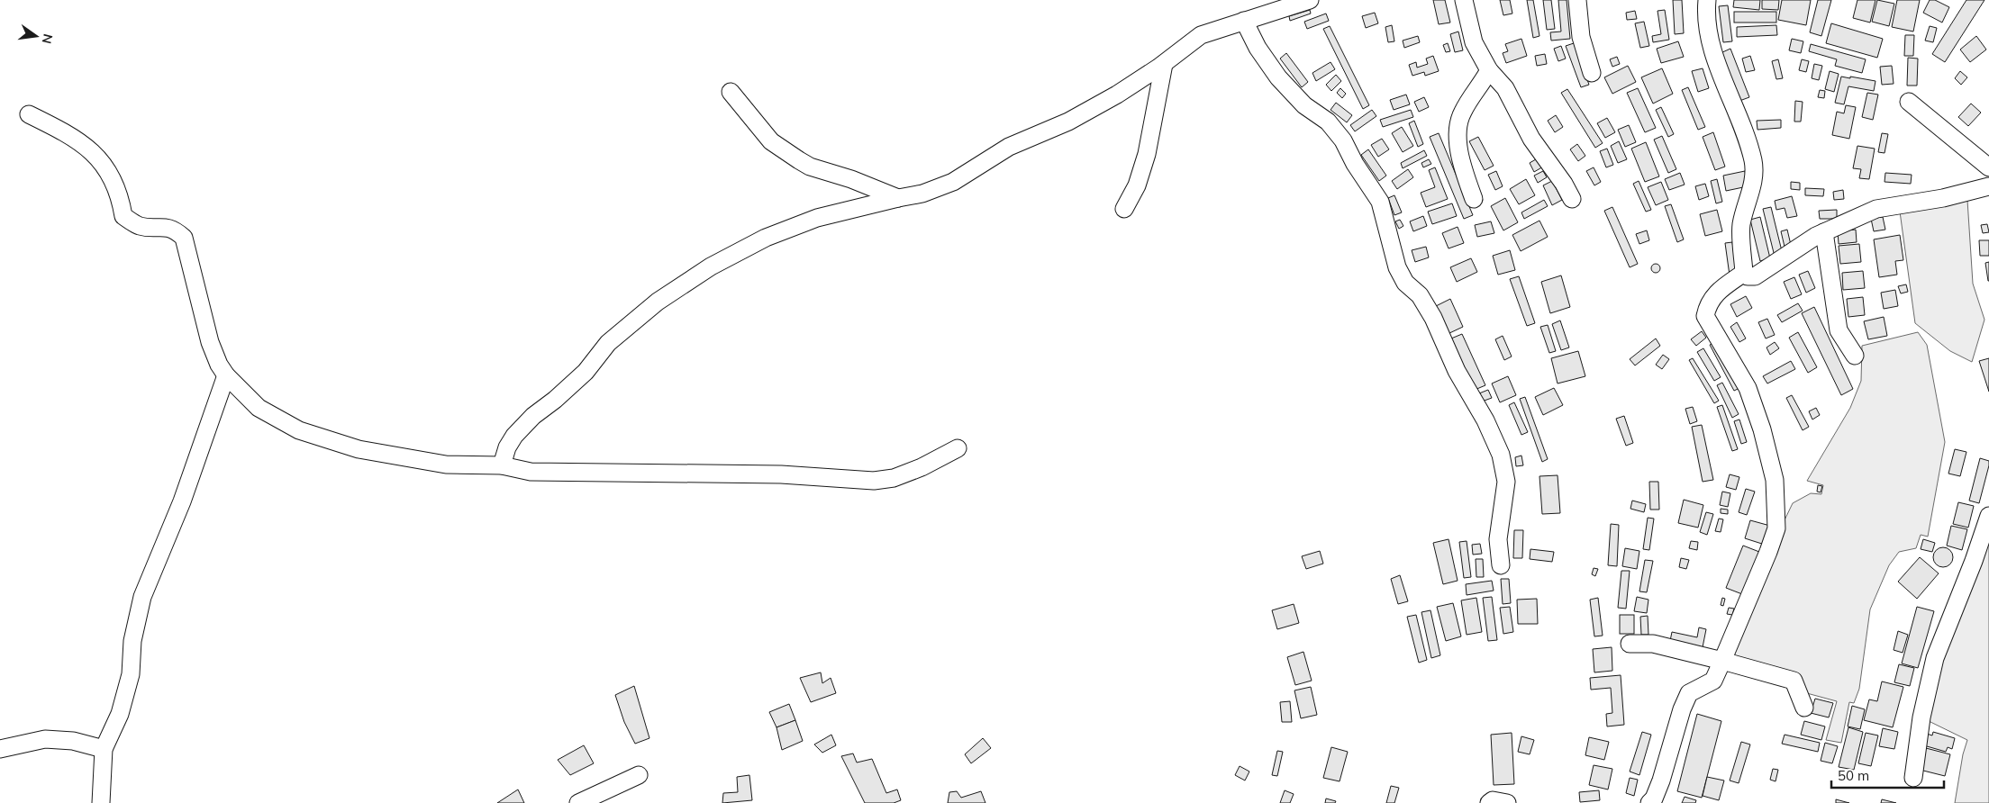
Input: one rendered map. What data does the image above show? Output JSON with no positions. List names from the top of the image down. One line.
{"scale_bar":"50 m","north":"right"}
